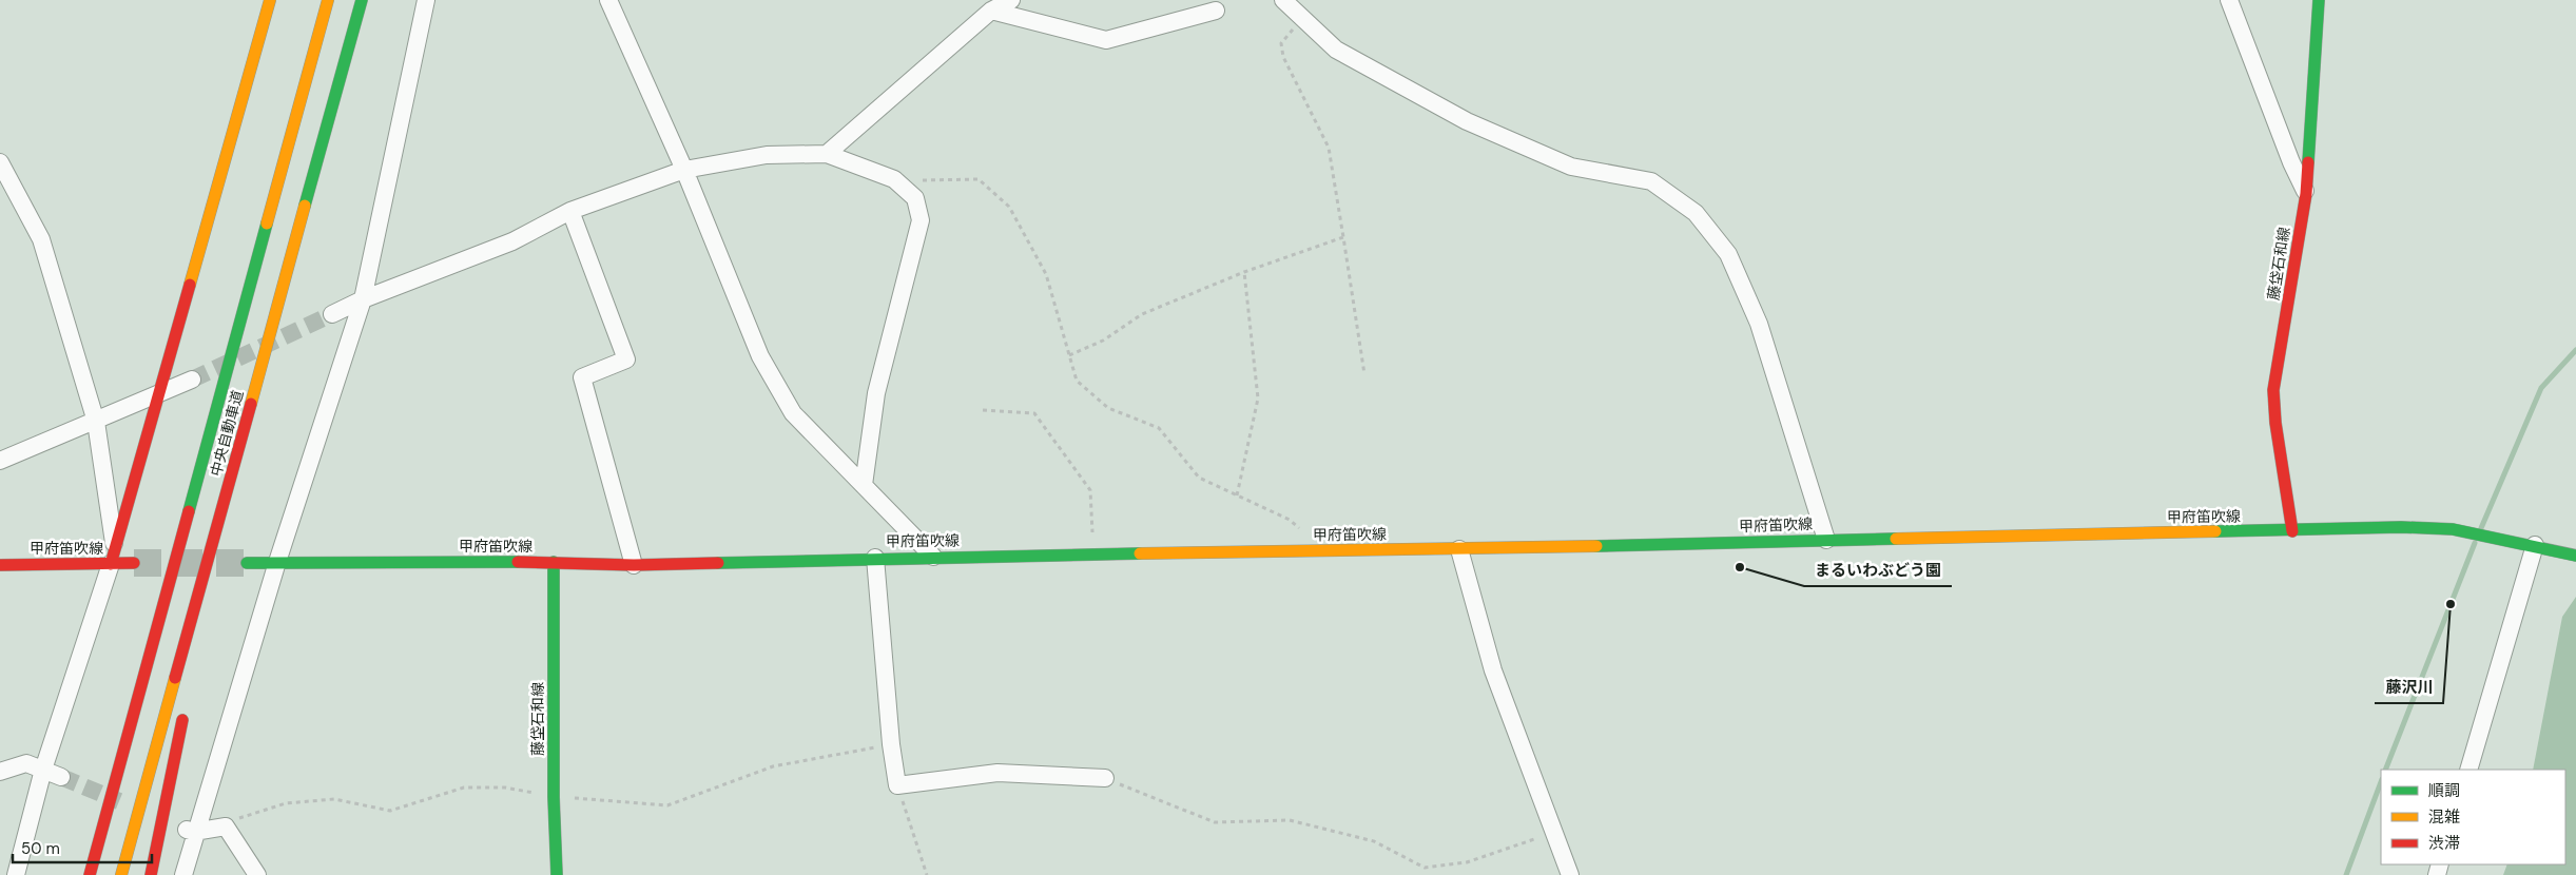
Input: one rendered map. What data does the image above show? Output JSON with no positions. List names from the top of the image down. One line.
{"streets":{"main road":["藤垈石和線","中央自動車道","甲府笛吹線"]},"crossings":[["藤垈石和線","甲府笛吹線"]],"places":["まるいわぶどう園","藤沢川"],"legend":["順調","混雑","渋滞"],"scale_bar":"50 m"}
